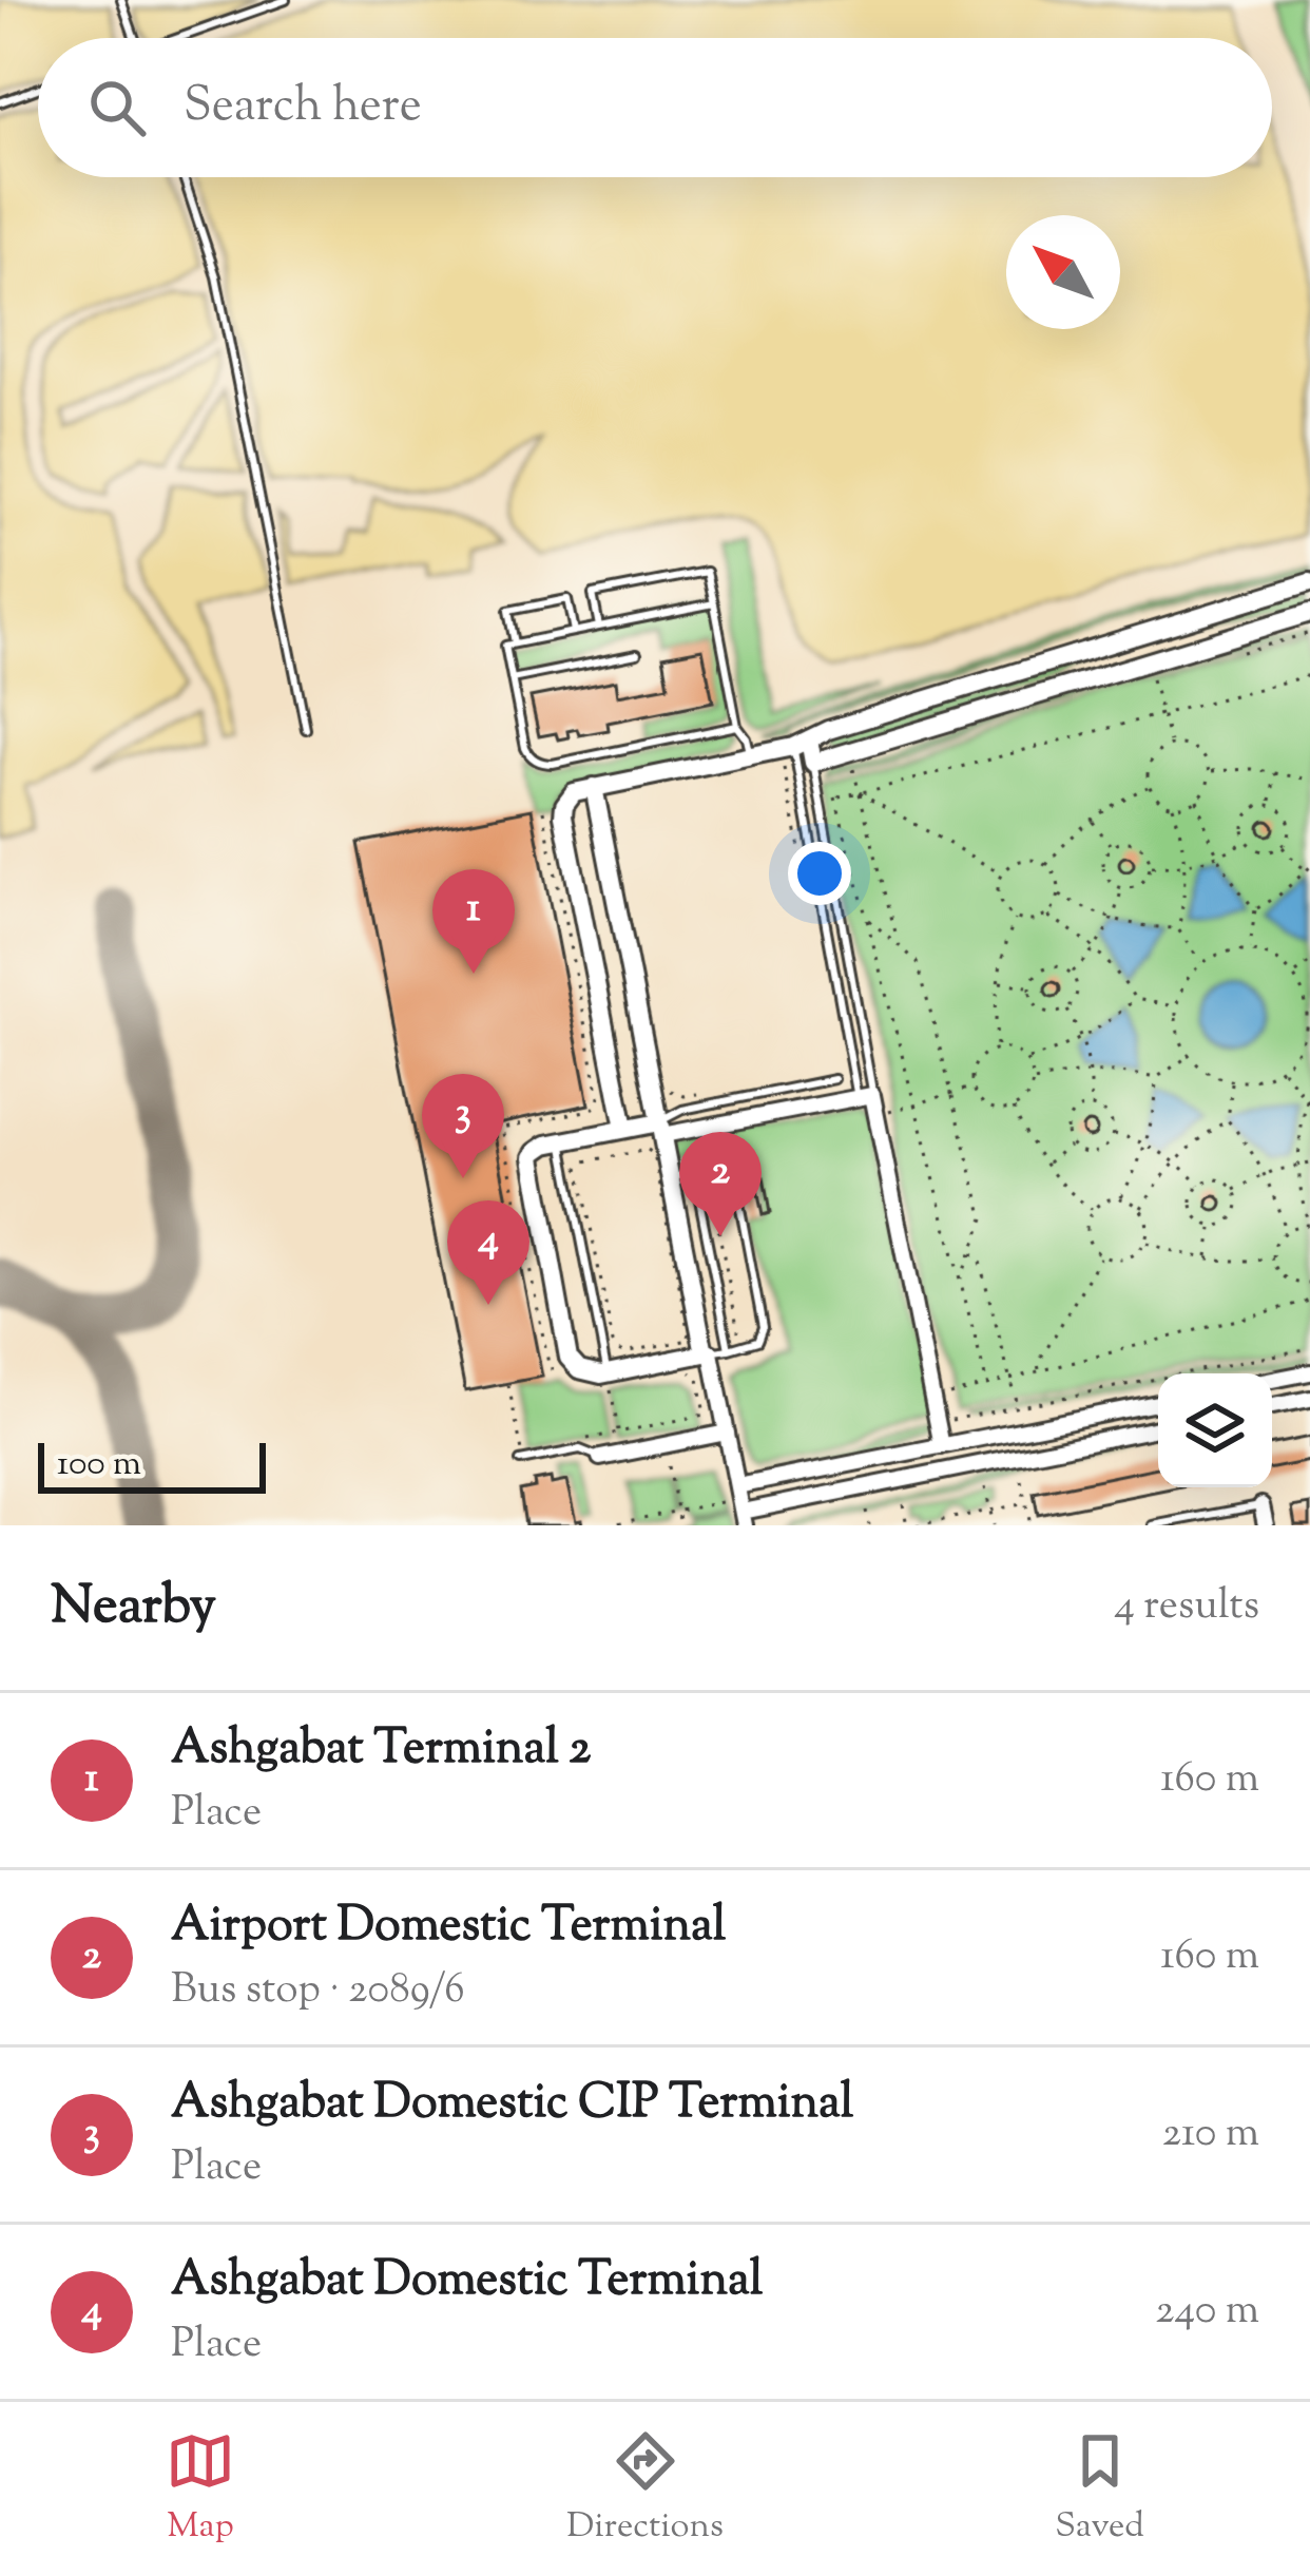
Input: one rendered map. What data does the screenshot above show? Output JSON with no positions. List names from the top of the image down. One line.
{"scale_bar":"100 m","north":"top left","page":{"search":"Search here","pins":["1","3","2","4"],"scale":"100 m","heading":["Nearby","4 results"],"list":[{"mark":"1","name":"Ashgabat Terminal 2","note":"Place","value":"160 m"},{"mark":"2","name":"Airport Domestic Terminal","note":"Bus stop · 2089/6","value":"160 m"},{"mark":"3","name":"Ashgabat Domestic CIP Terminal","note":"Place","value":"210 m"},{"mark":"4","name":"Ashgabat Domestic Terminal","note":"Place","value":"240 m"}],"nav":["Map","Directions","Saved"]}}
